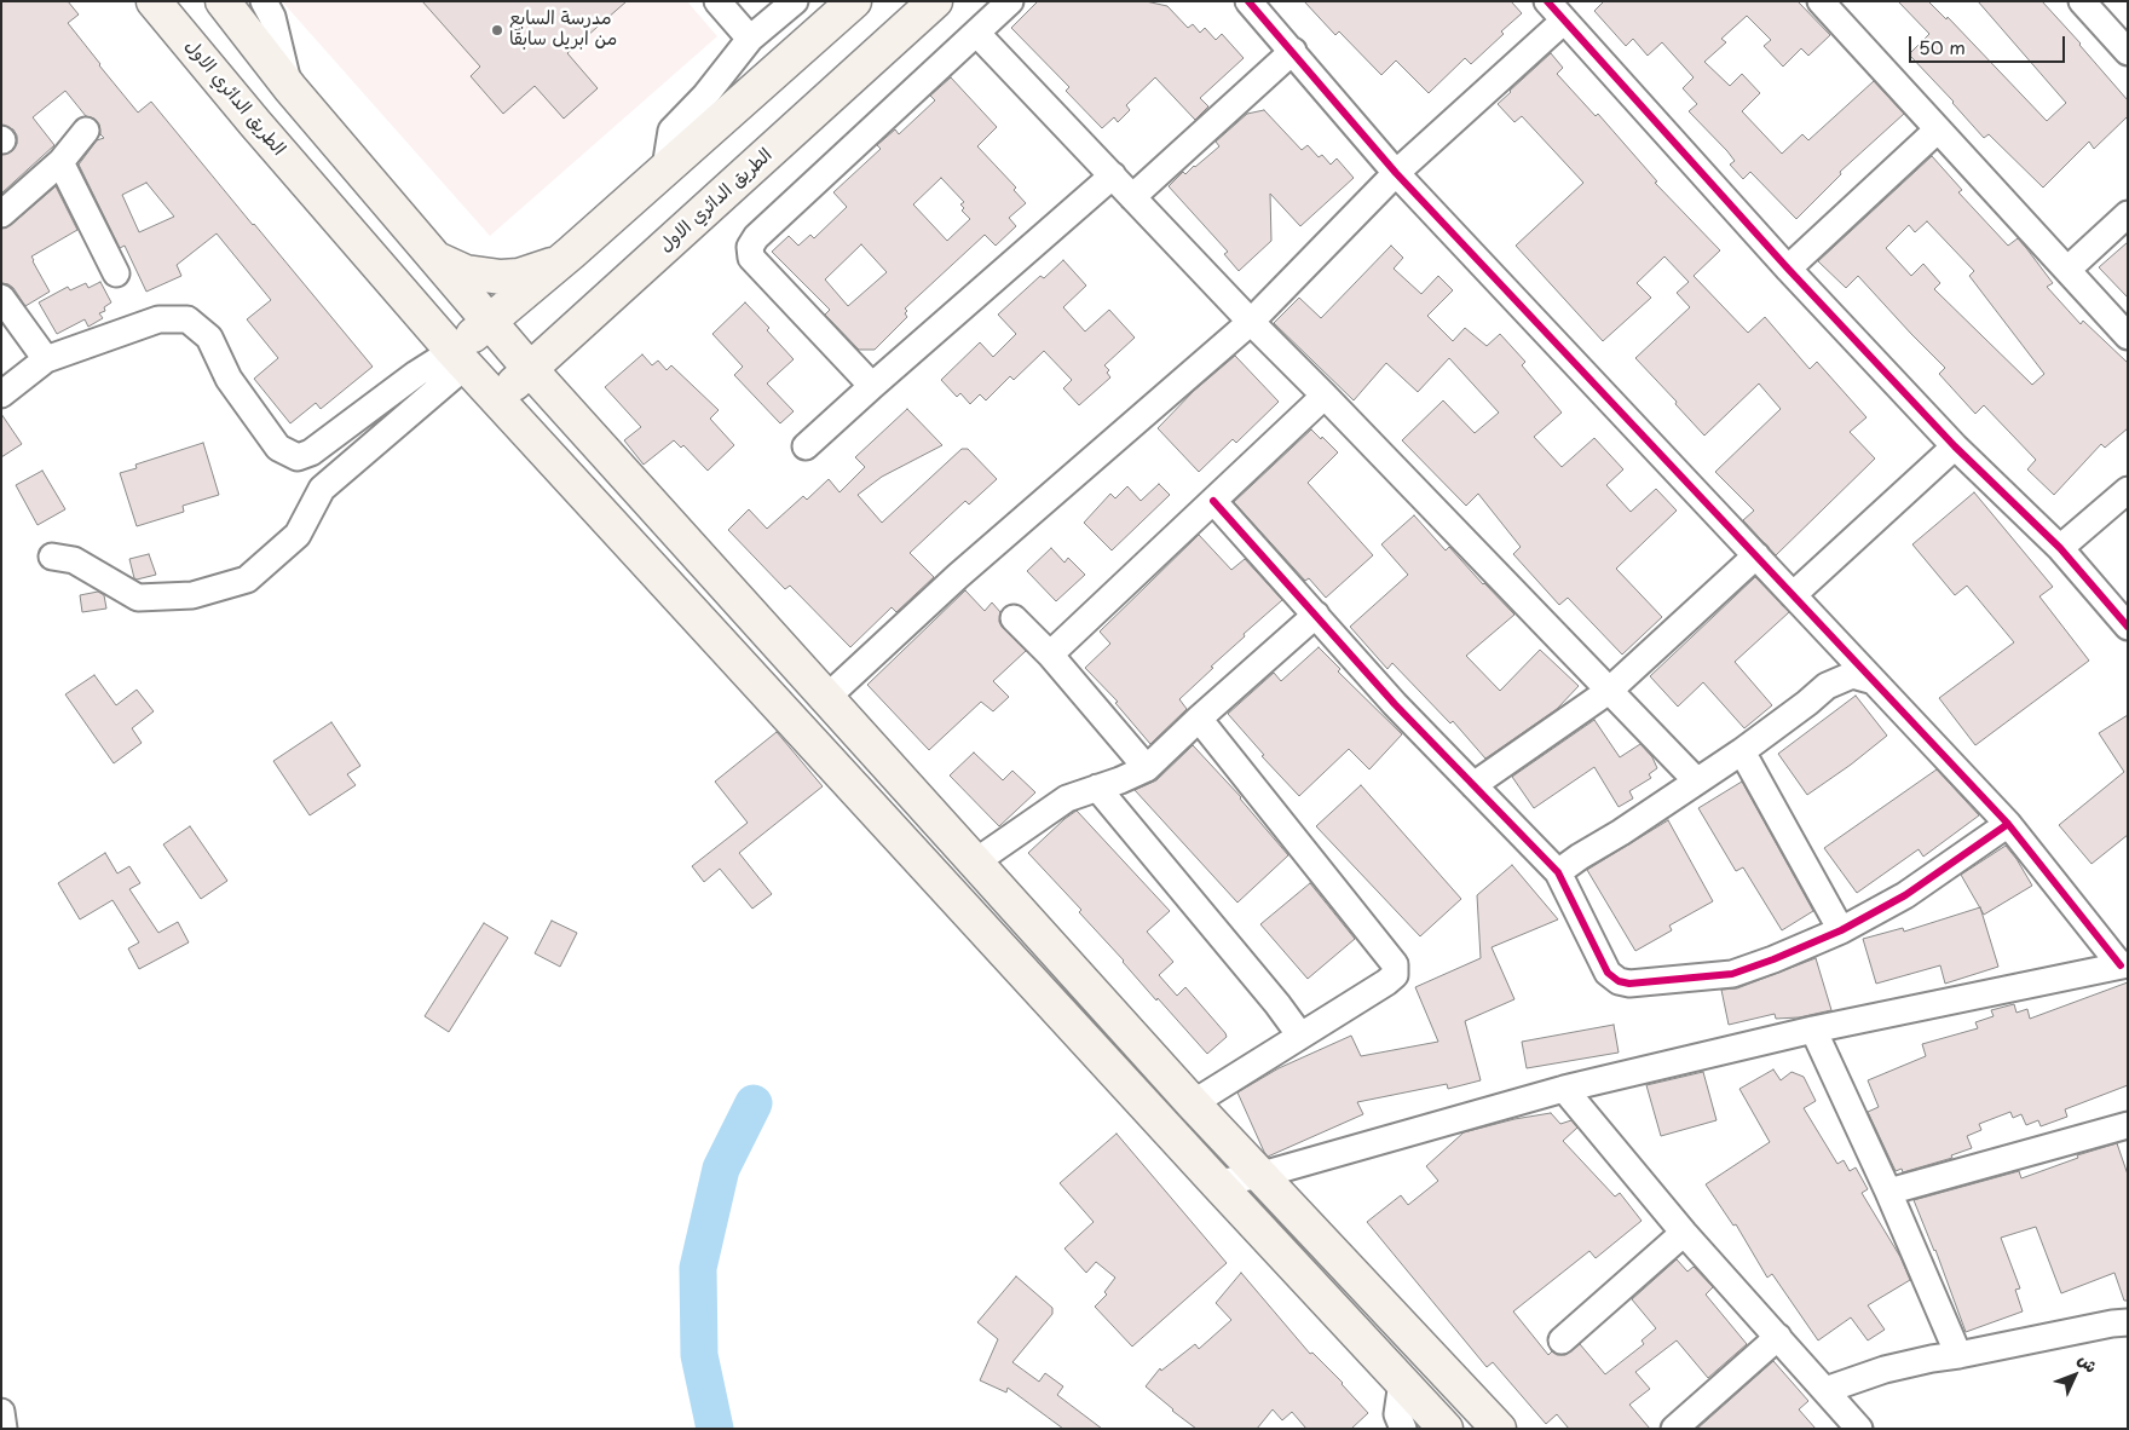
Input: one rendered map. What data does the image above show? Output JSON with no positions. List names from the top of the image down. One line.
{"streets":{"main road":["الطريق الدائري الاول"]},"places":["مدرسة السابع من ابريل سابقا"],"scale_bar":"50 m","north":"top right"}
